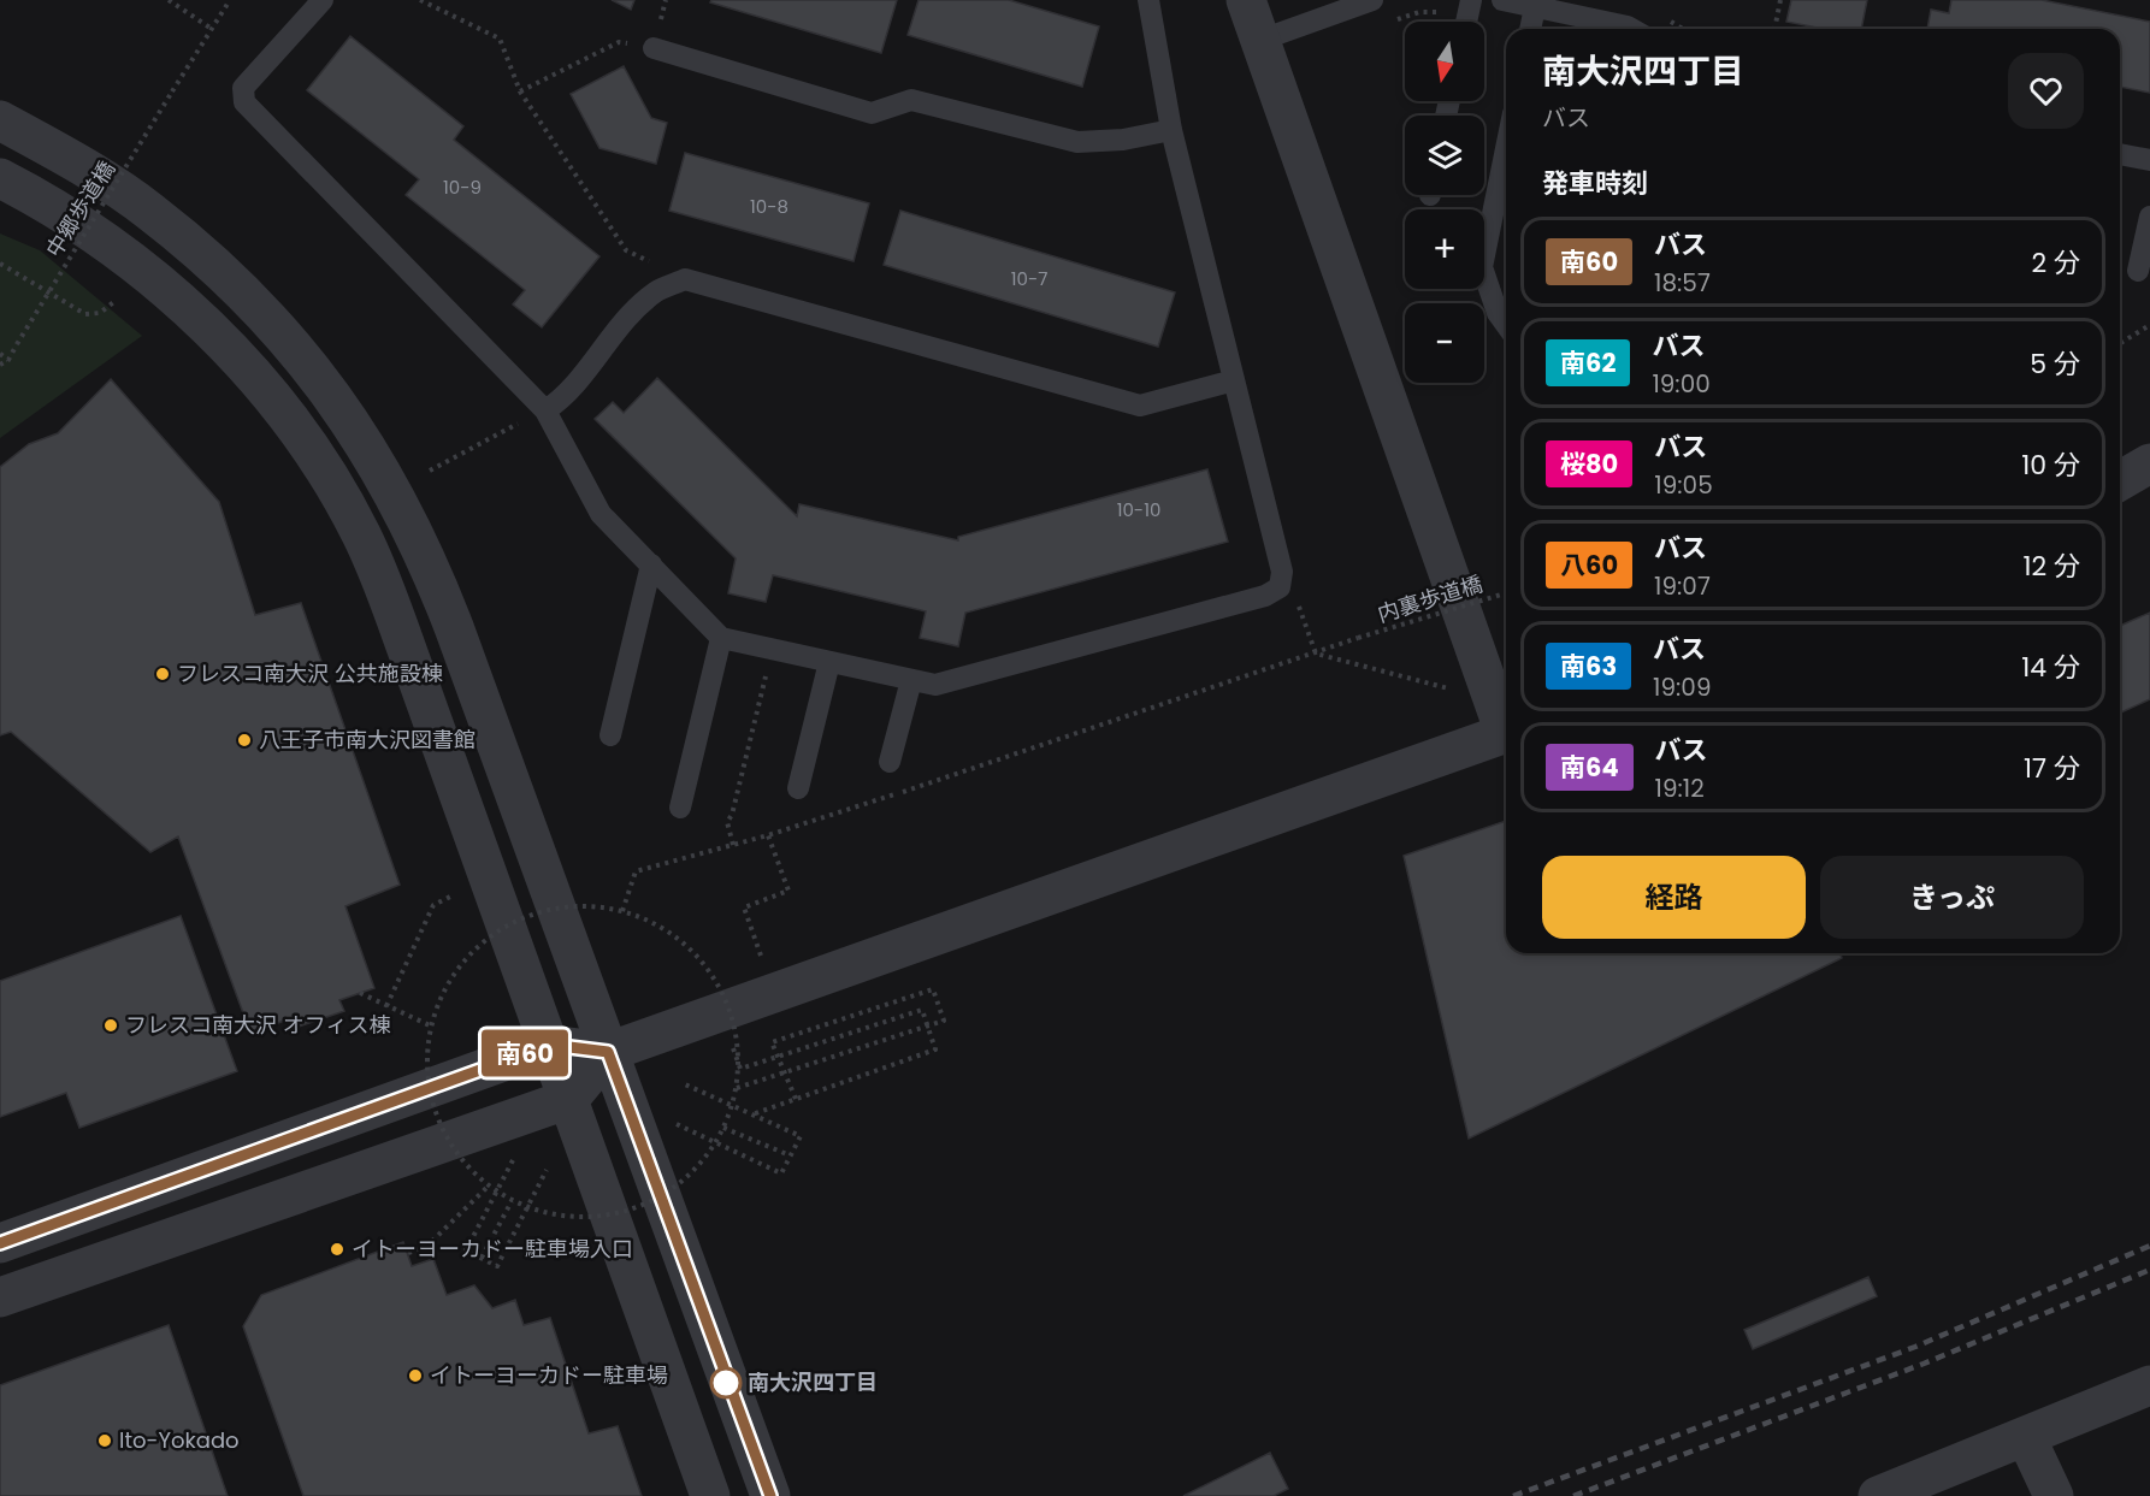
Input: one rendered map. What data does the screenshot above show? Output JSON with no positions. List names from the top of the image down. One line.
{"streets":{"path":["中郷歩道橋","内裏歩道橋"]},"places":["フレスコ南大沢 公共施設棟","八王子市南大沢図書館","フレスコ南大沢 オフィス棟","イトーヨーカドー駐車場入口","イトーヨーカドー駐車場","南大沢四丁目","Ito-Yokado"],"lines":["bus line 南60"],"house_numbers":["10-9","10-8","10-7","10-10"],"north":"bottom","page":{"on_map":"南60","map_buttons":["+","−"],"heading":[["南大沢四丁目","バス"],"発車時刻"],"list":[{"mark":"南60","name":"バス","note":"18:57","value":"2 分"},{"mark":"南62","name":"バス","note":"19:00","value":"5 分"},{"mark":"桜80","name":"バス","note":"19:05","value":"10 分"},{"mark":"八60","name":"バス","note":"19:07","value":"12 分"},{"mark":"南63","name":"バス","note":"19:09","value":"14 分"},{"mark":"南64","name":"バス","note":"19:12","value":"17 分"}],"buttons":["経路","きっぷ"]}}
